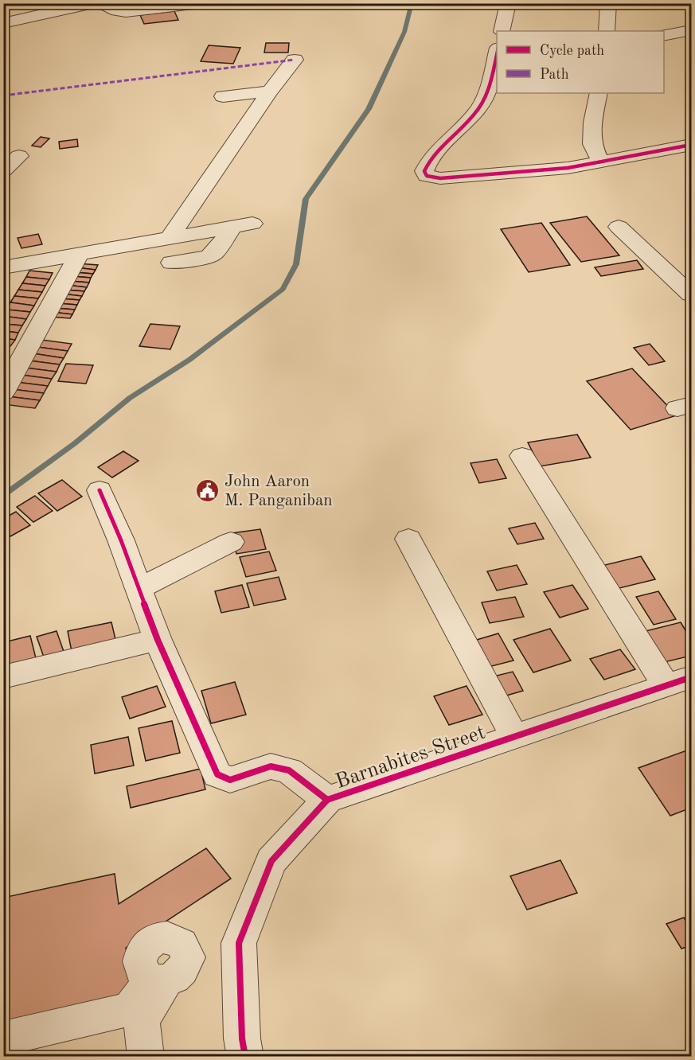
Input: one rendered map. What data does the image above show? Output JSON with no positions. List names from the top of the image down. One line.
{"streets":{"street":["Barnabites Street"]},"places":{"public building":["John Aaron M. Panganiban"]},"legend":["Cycle path","Path"]}
